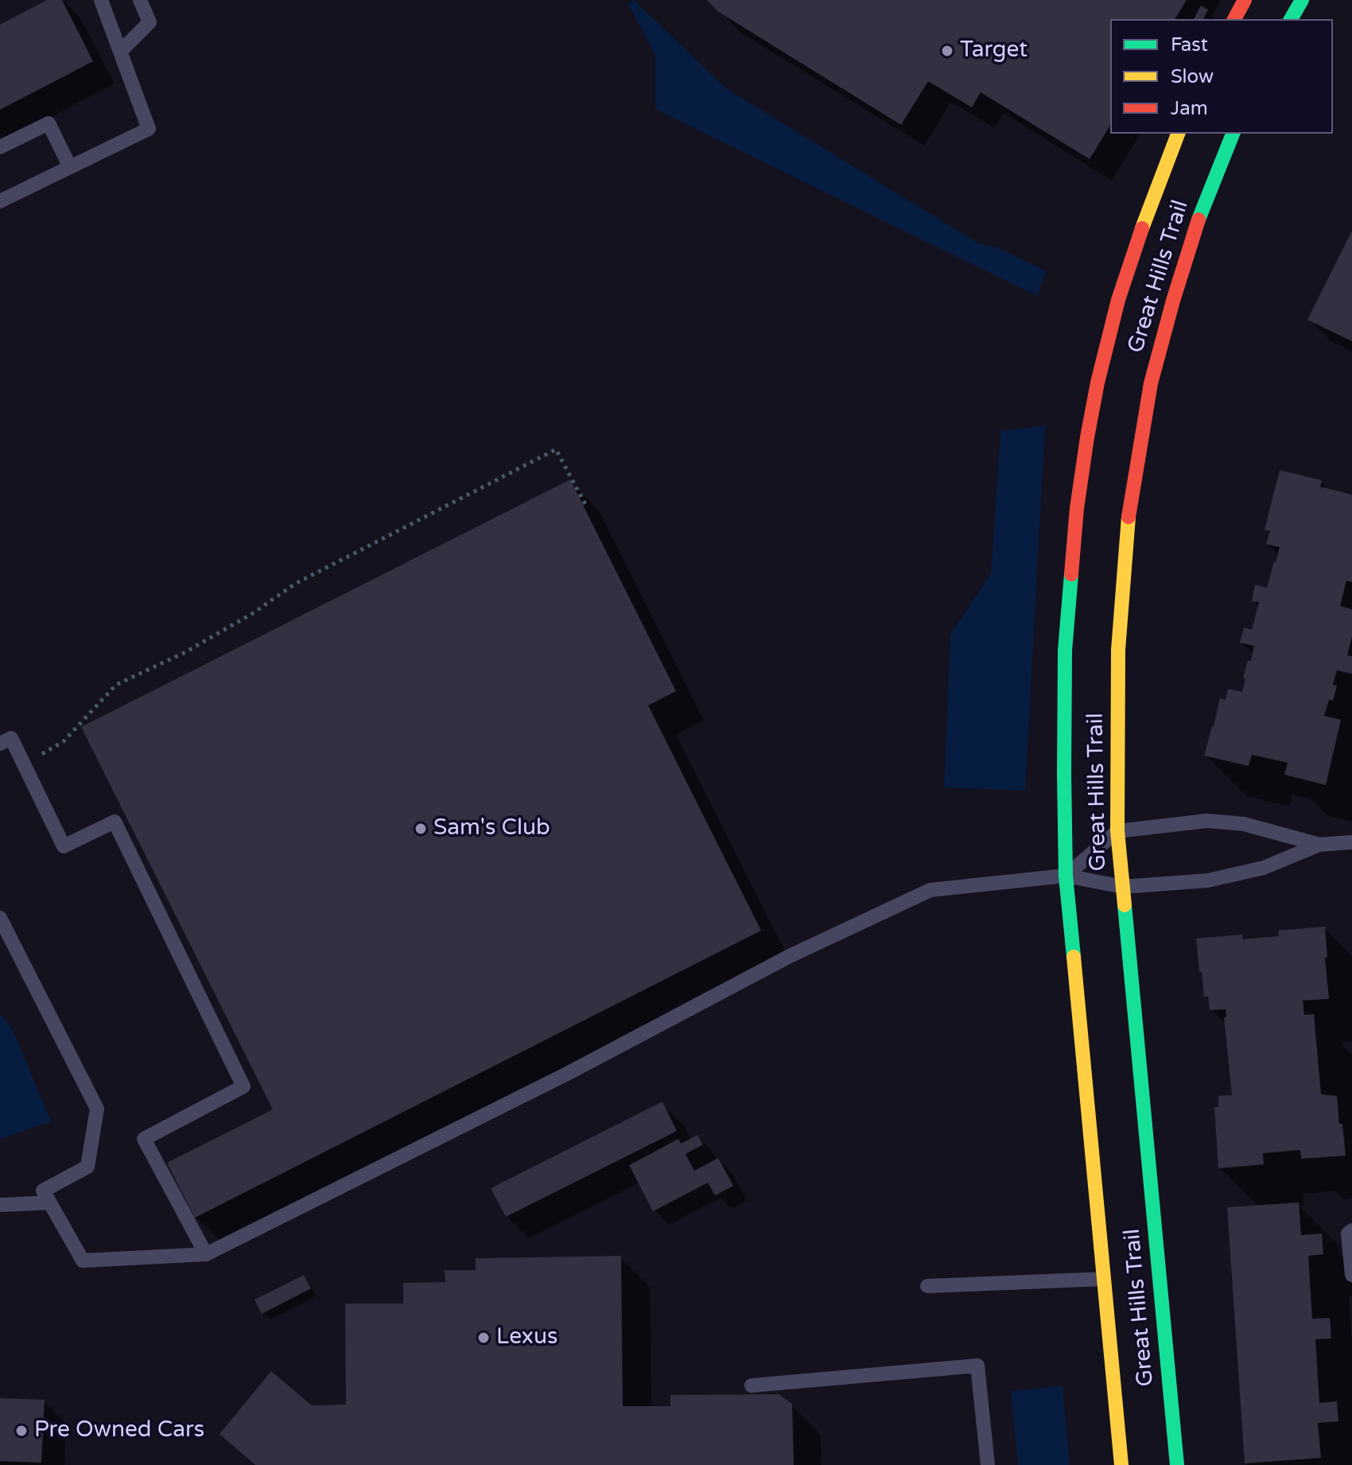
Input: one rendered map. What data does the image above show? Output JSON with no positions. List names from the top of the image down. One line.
{"streets":{"street":["Great Hills Trail"]},"places":["Target","Sam's Club","Lexus","Pre Owned Cars"],"legend":["Fast","Slow","Jam"]}
